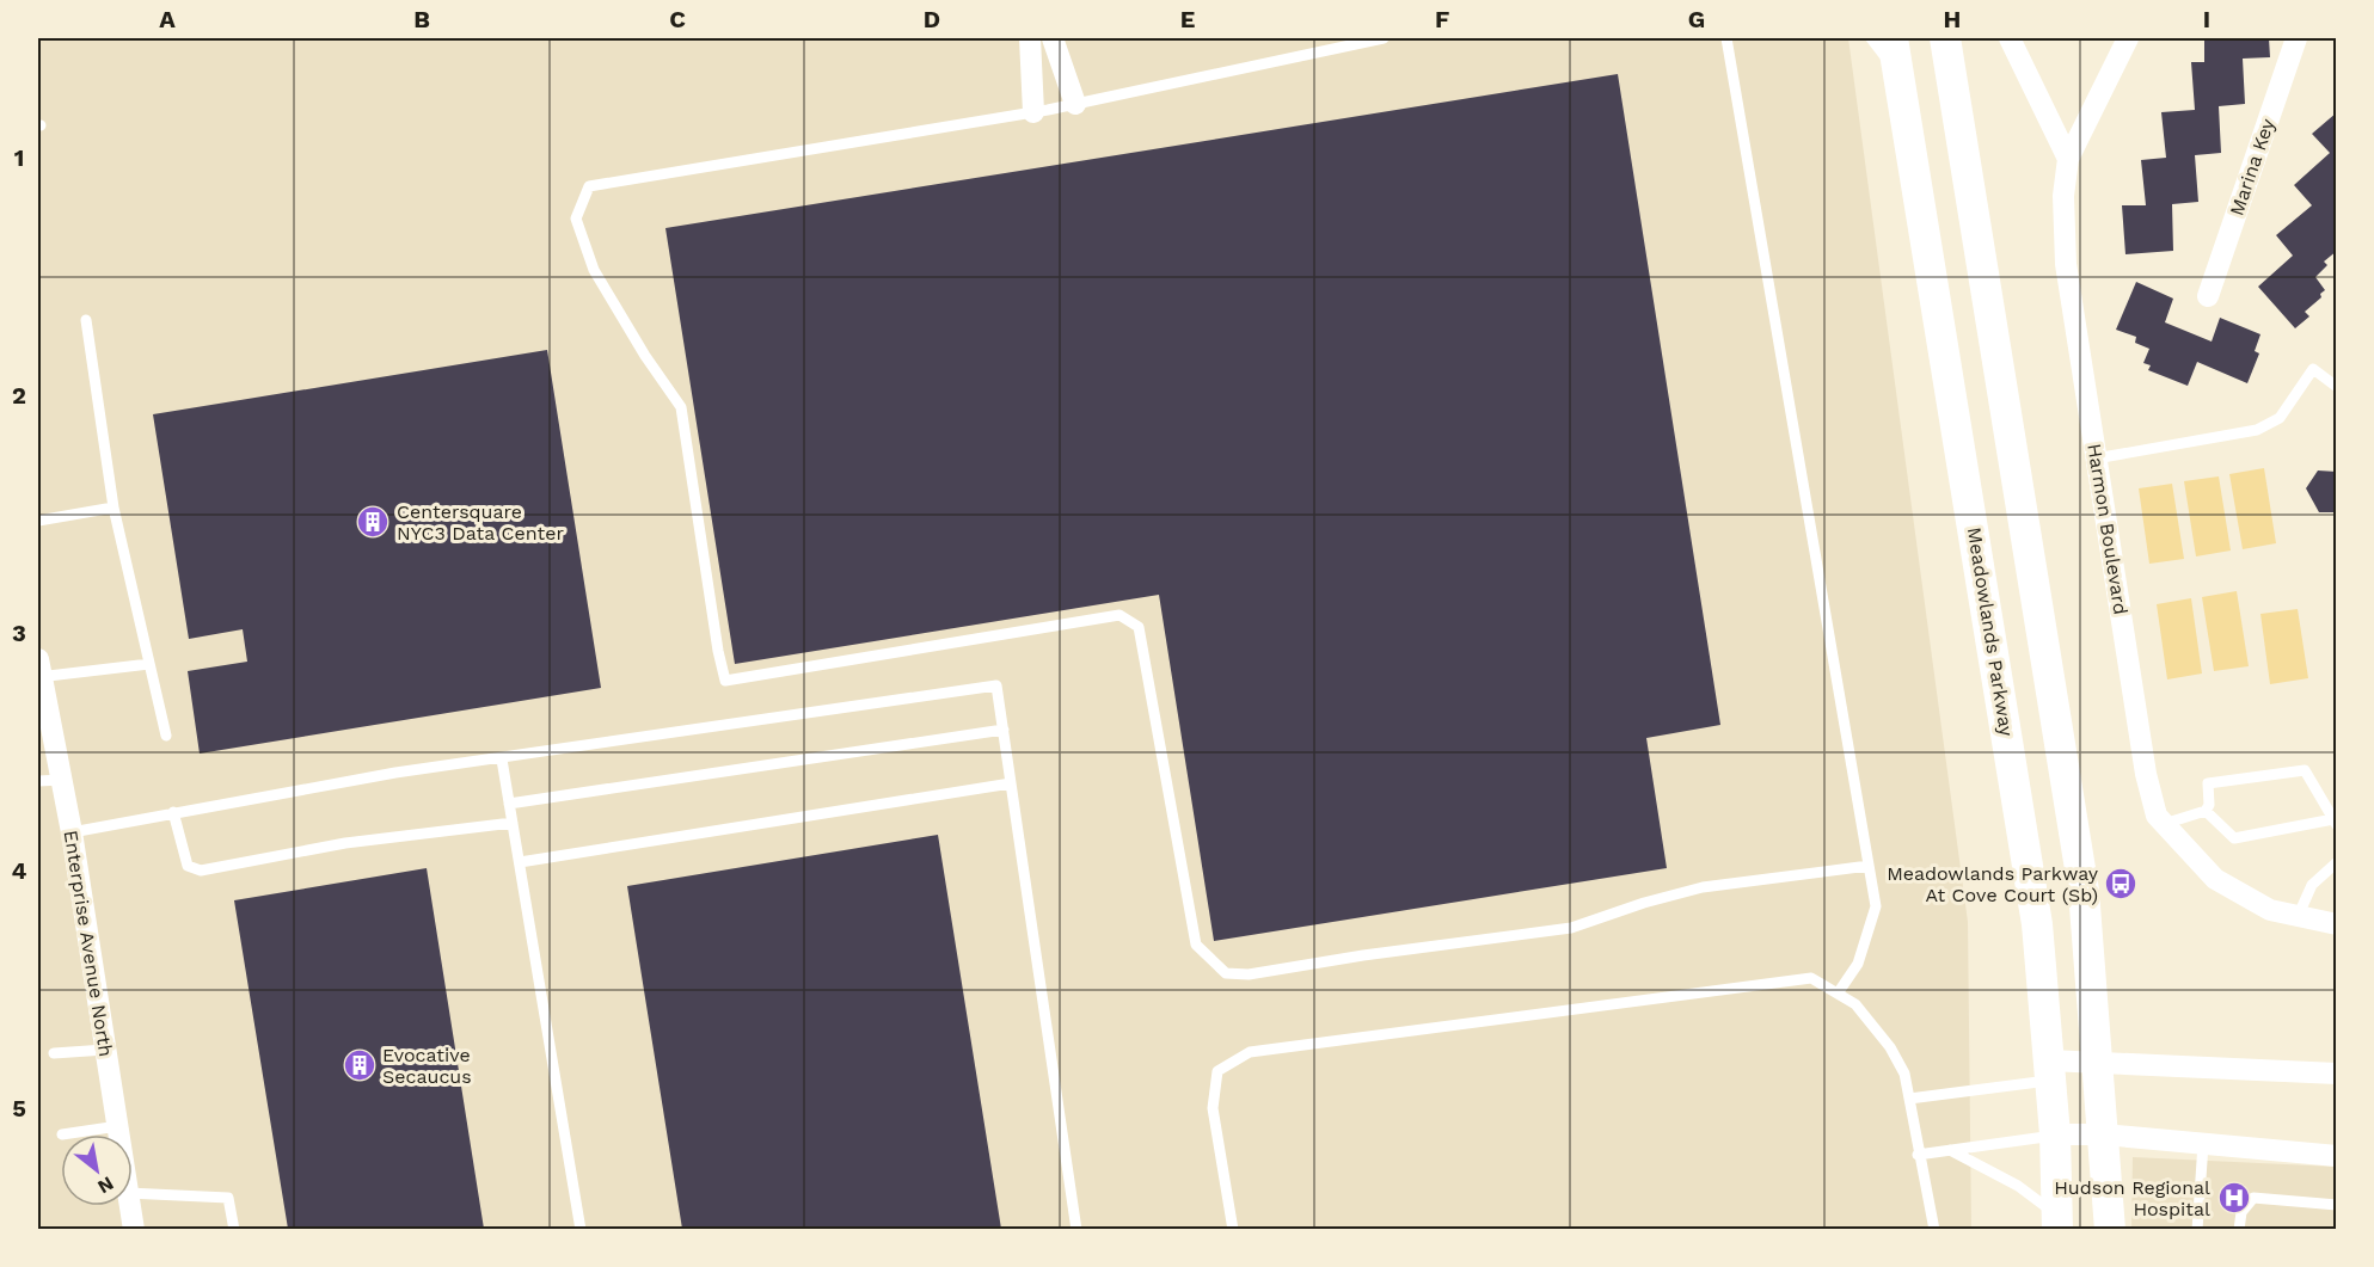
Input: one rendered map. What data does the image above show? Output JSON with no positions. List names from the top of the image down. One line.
{"streets":{"main road":["Meadowlands Parkway"],"street":["Marina Key","Harmon Boulevard","Enterprise Avenue North"]},"places":{"building":["Centersquare NYC3 Data Center","Evocative Secaucus"],"bus stop":["Meadowlands Parkway At Cove Court (Sb)"],"hospital":["Hudson Regional Hospital"]},"north":"bottom right","grid":{"columns":["A","B","C","D","E","F","G","H","I"],"rows":["1","2","3","4","5"]}}
